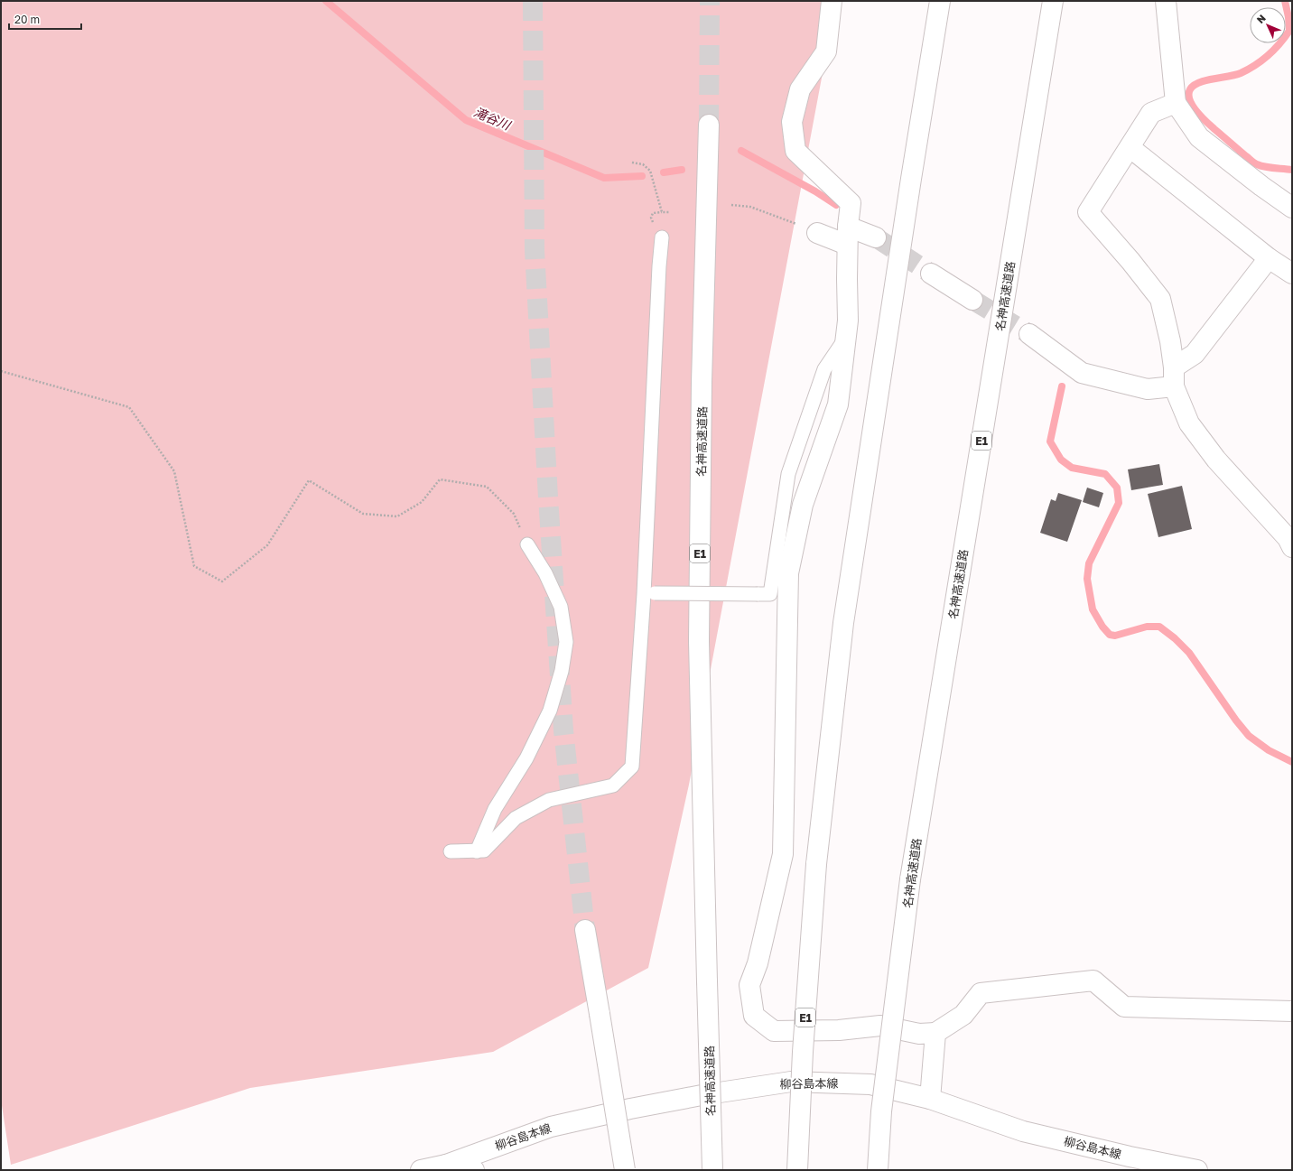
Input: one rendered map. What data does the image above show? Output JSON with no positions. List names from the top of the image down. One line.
{"streets":{"main road":["名神高速道路","E1","柳谷島本線"]},"water":["滝谷川"],"scale_bar":"20 m","north":"top left"}
